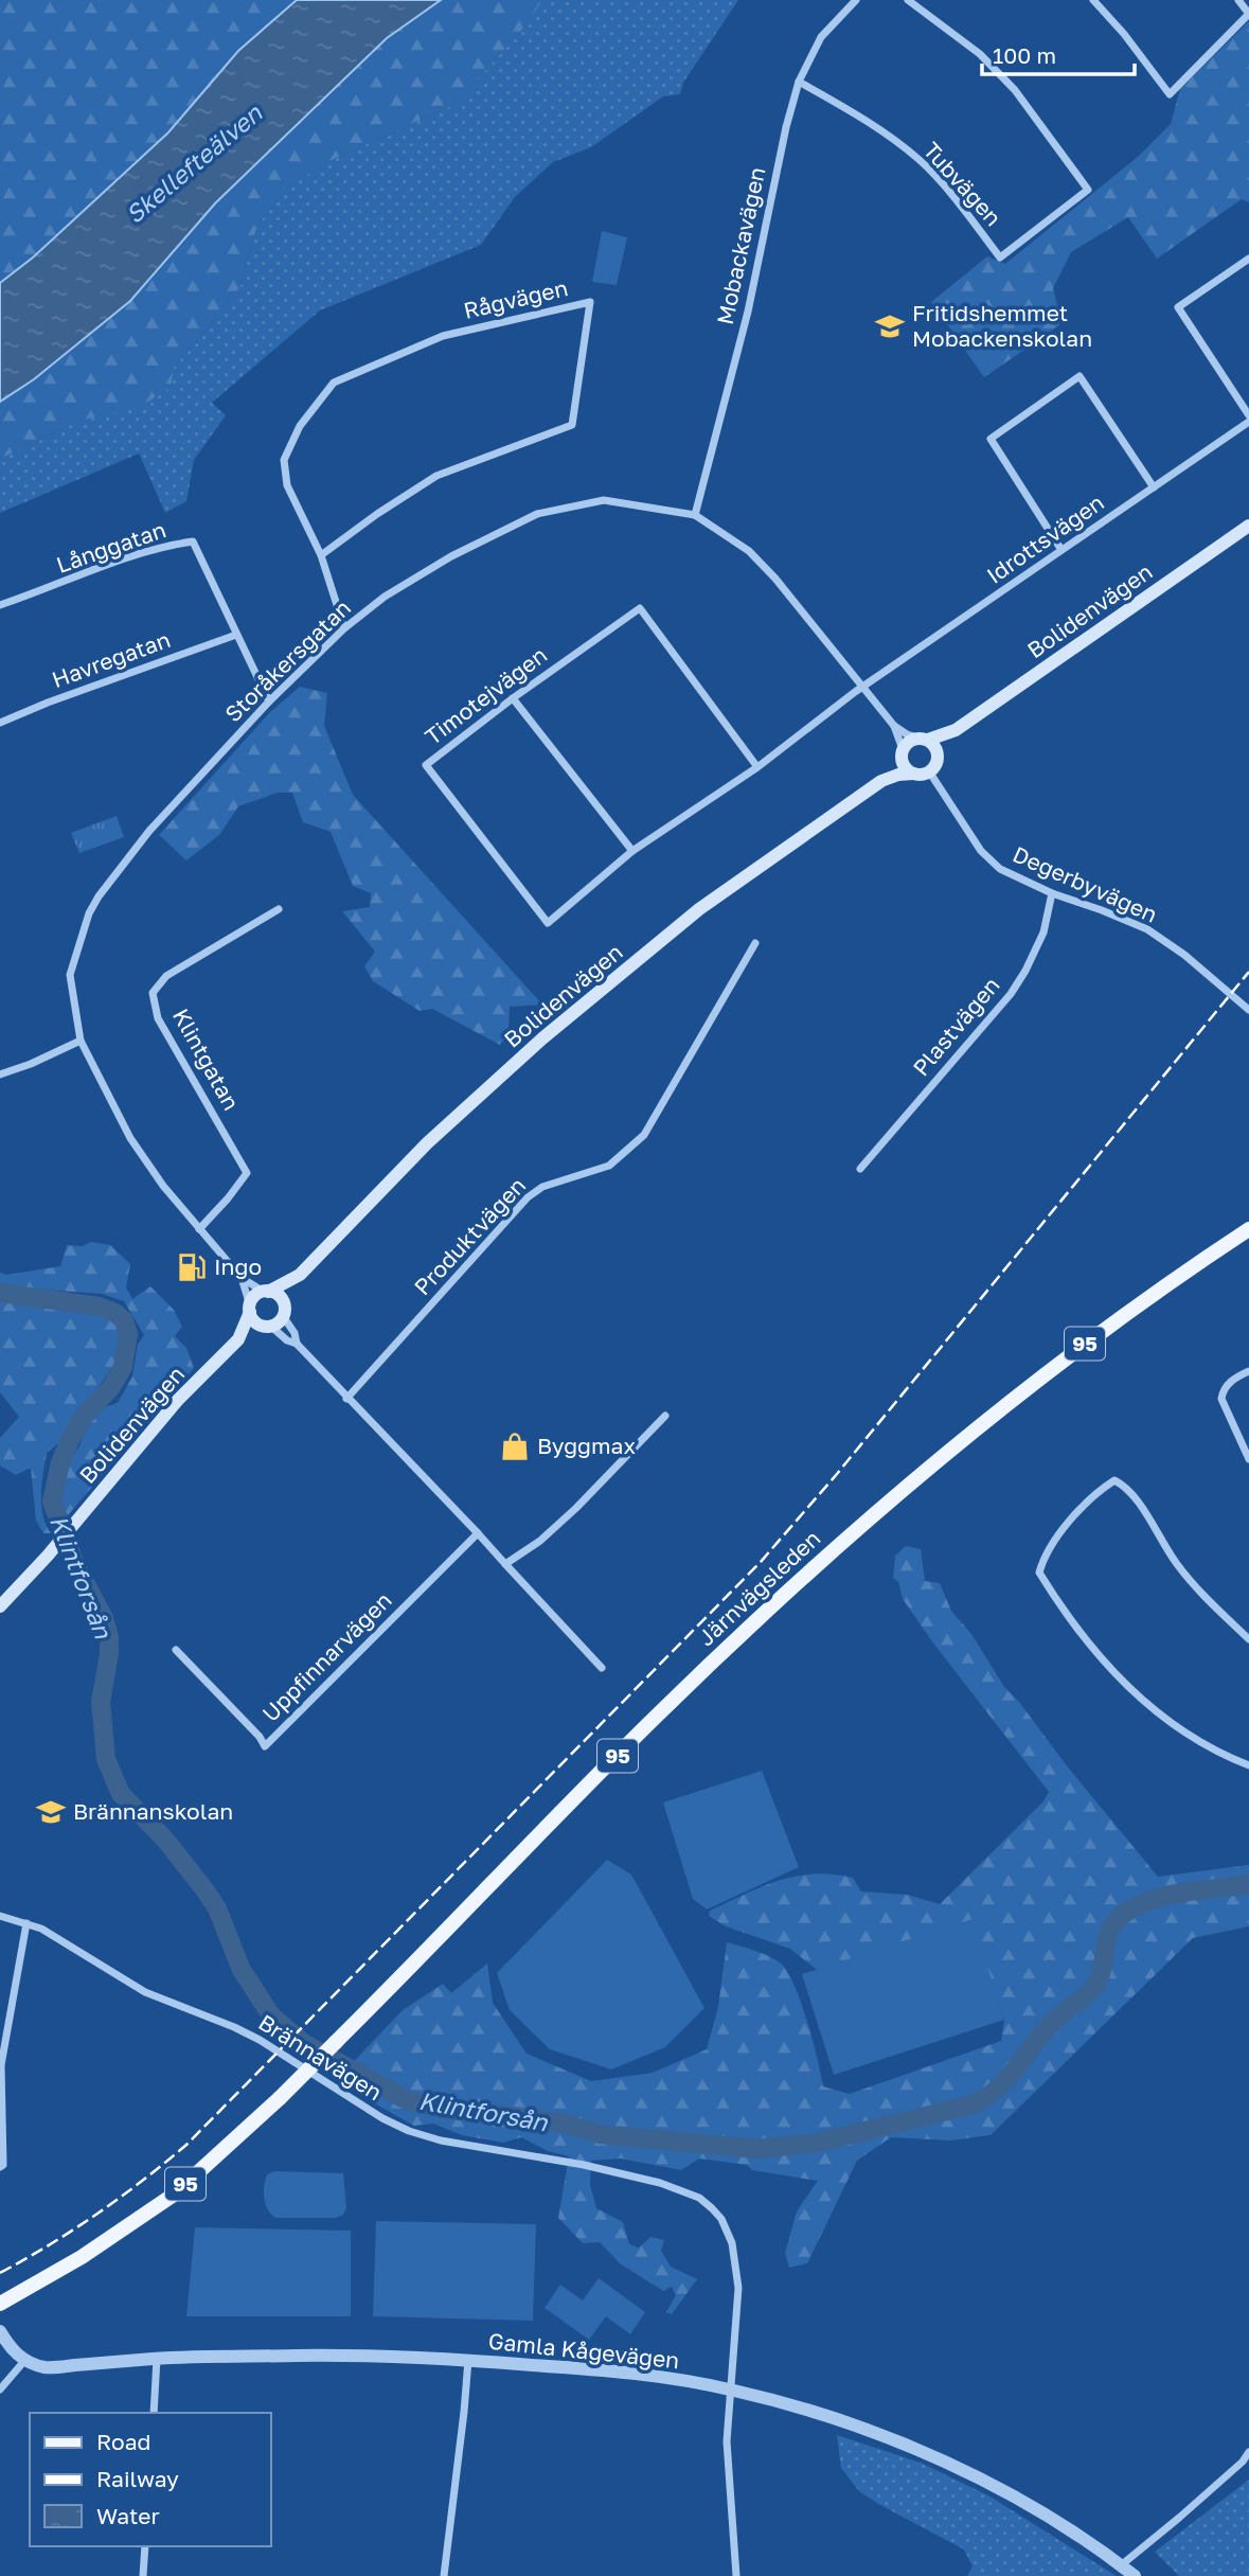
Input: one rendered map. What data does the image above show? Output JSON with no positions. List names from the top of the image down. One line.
{"streets":{"main road":["Bolidenvägen","95","Järnvägsleden"],"street":["Tubvägen","Mobackavägen","Rågvägen","Idrottsvägen","Långgatan","Havregatan","Storåkersgatan","Timotejvägen","Degerbyvägen","Plastvägen","Klintgatan","Produktvägen","Uppfinnarvägen","Brännavägen","Gamla Kågevägen"]},"crossings":[["Tubvägen","Mobackavägen"],["Mobackavägen","Storåkersgatan"],["Rågvägen","Storåkersgatan"],["Idrottsvägen","Storåkersgatan"],["Idrottsvägen","Timotejvägen"],["Långgatan","Havregatan"],["Långgatan","Storåkersgatan"],["Bolidenvägen","Storåkersgatan"],["Bolidenvägen","Degerbyvägen"],["Storåkersgatan","Timotejvägen"],["Storåkersgatan","Degerbyvägen"],["Storåkersgatan","Klintgatan"],["Degerbyvägen","Plastvägen"],["Brännavägen","Gamla Kågevägen"]],"water":["Skellefteälven","Klintforsån"],"places":{"school or university":["Fritidshemmet Mobackenskolan","Brännanskolan"],"fuel station":["Ingo"],"shop":["Byggmax"]},"legend":["Road","Railway","Water"],"scale_bar":"100 m"}
